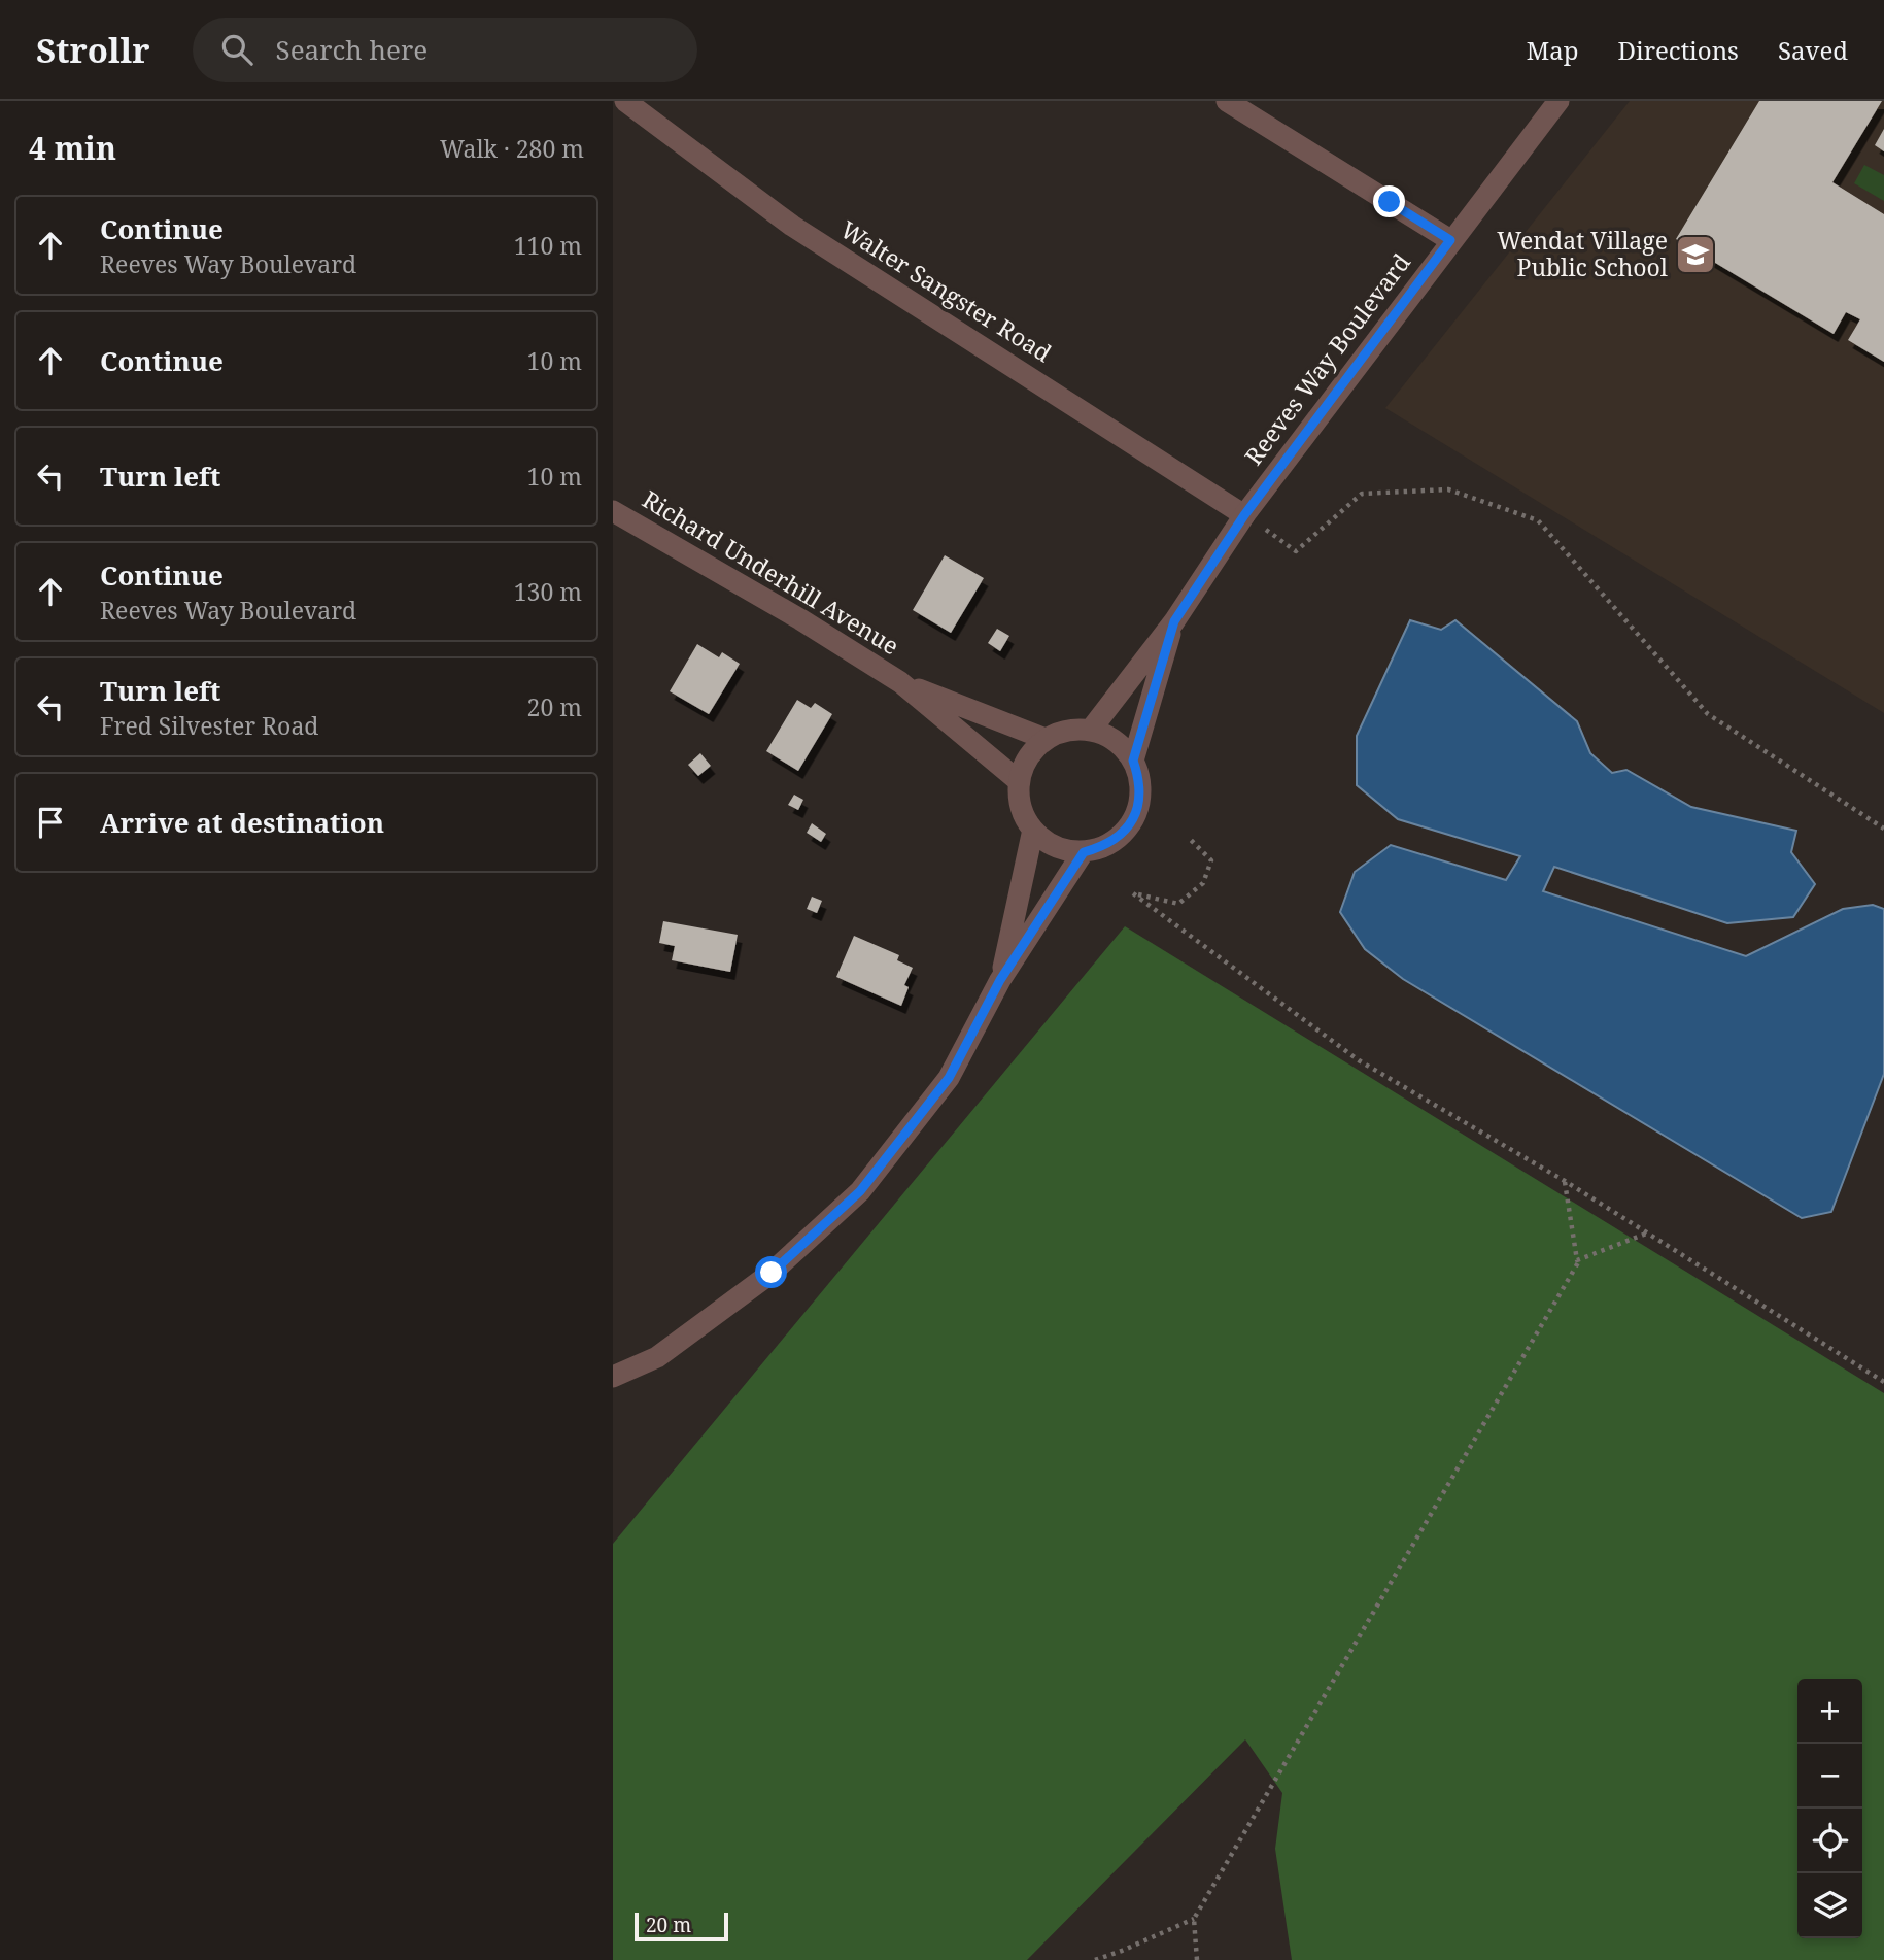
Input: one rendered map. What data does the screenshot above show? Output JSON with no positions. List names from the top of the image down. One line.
{"streets":{"street":["Walter Sangster Road","Reeves Way Boulevard","Richard Underhill Avenue"]},"crossings":[["Walter Sangster Road","Reeves Way Boulevard"],["Reeves Way Boulevard","Richard Underhill Avenue"]],"places":{"school or university":["Wendat Village Public School"]},"scale_bar":"20 m","page":{"header":"Strollr","search":"Search here","nav":["Map","Directions","Saved"],"heading":["4 min","Walk · 280 m"],"list":[["Continue","Reeves Way Boulevard","110 m"],["Continue","10 m"],["Turn left","10 m"],["Continue","Reeves Way Boulevard","130 m"],["Turn left","Fred Silvester Road","20 m"],"Arrive at destination"],"map_buttons":["+","−"],"scale":"20 m"}}
